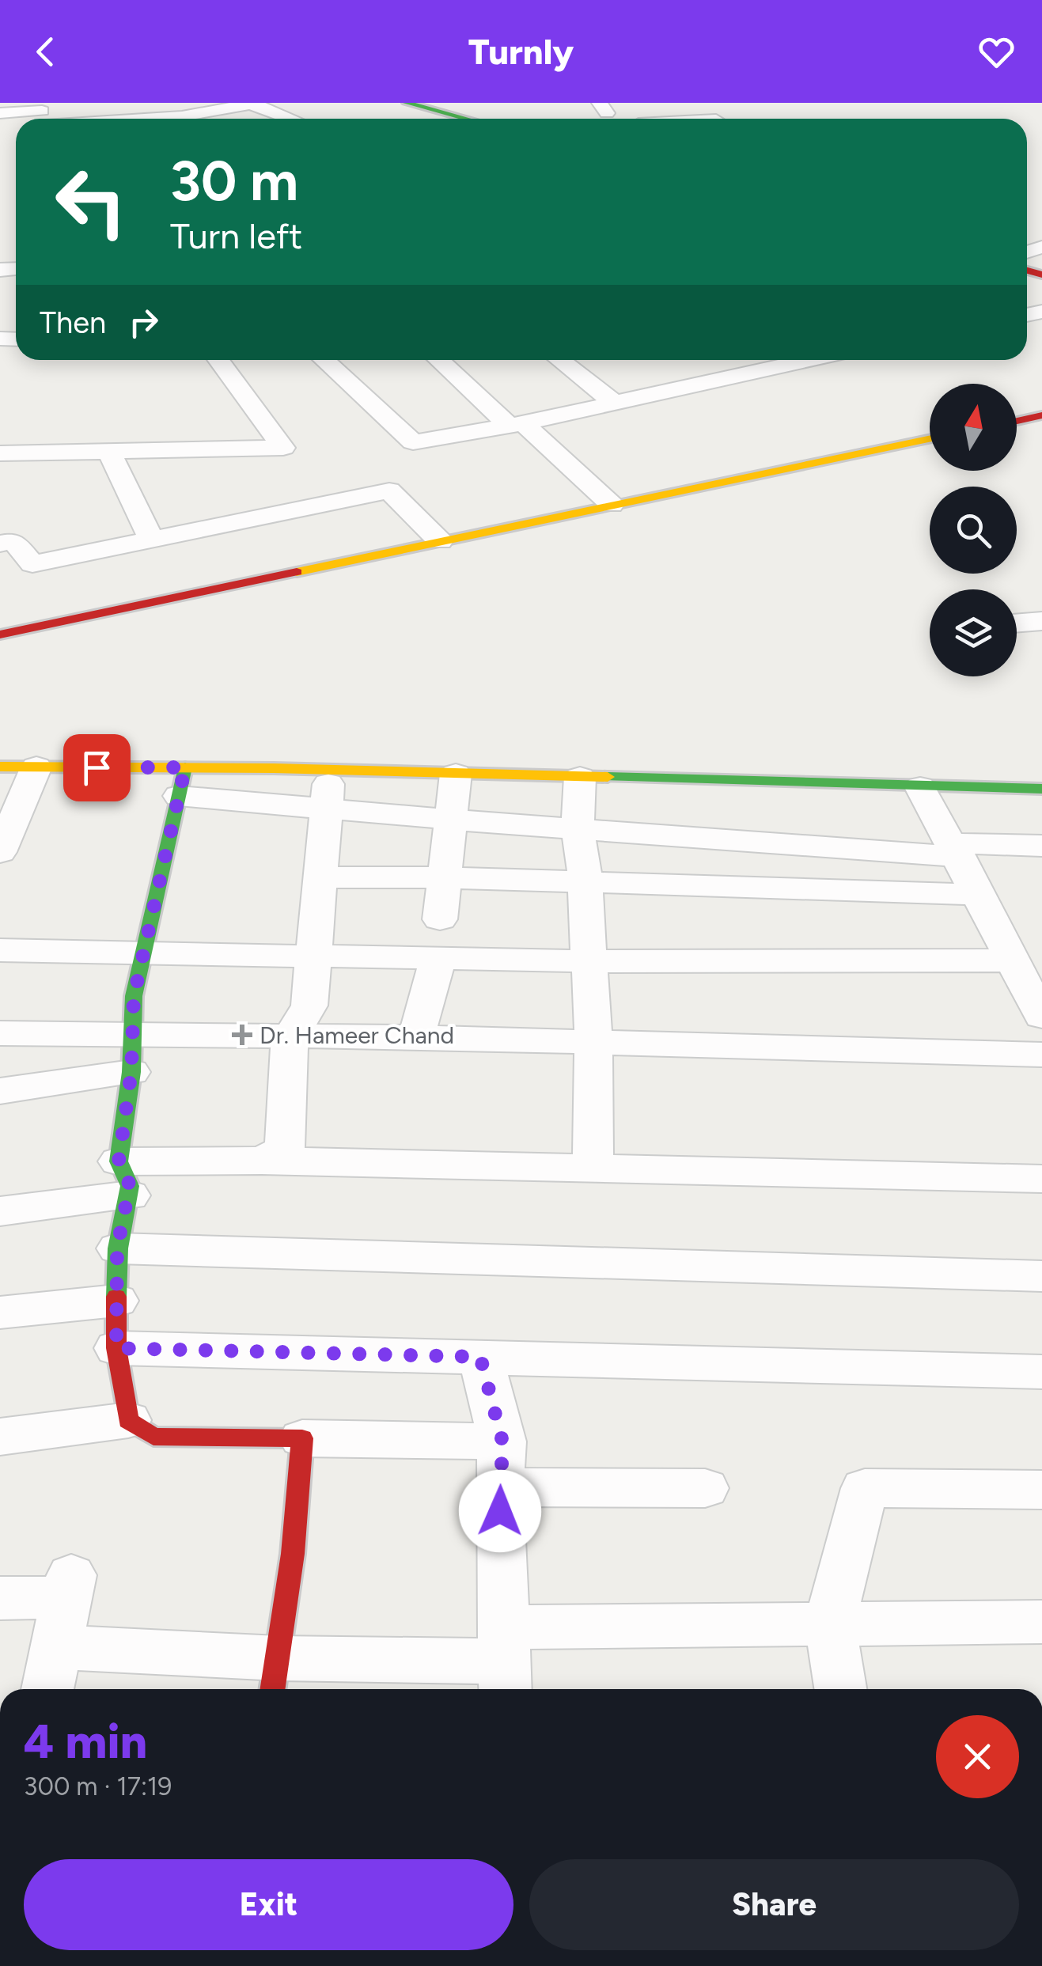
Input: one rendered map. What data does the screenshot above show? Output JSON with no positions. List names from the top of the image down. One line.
{"places":{"health":["Dr. Hameer Chand"]},"north":"top","page":{"header":"Turnly","turn":["30 m","Turn left"],"then":"Then","heading":["4 min","300 m · 17:19"],"buttons":["Exit","Share"]}}
